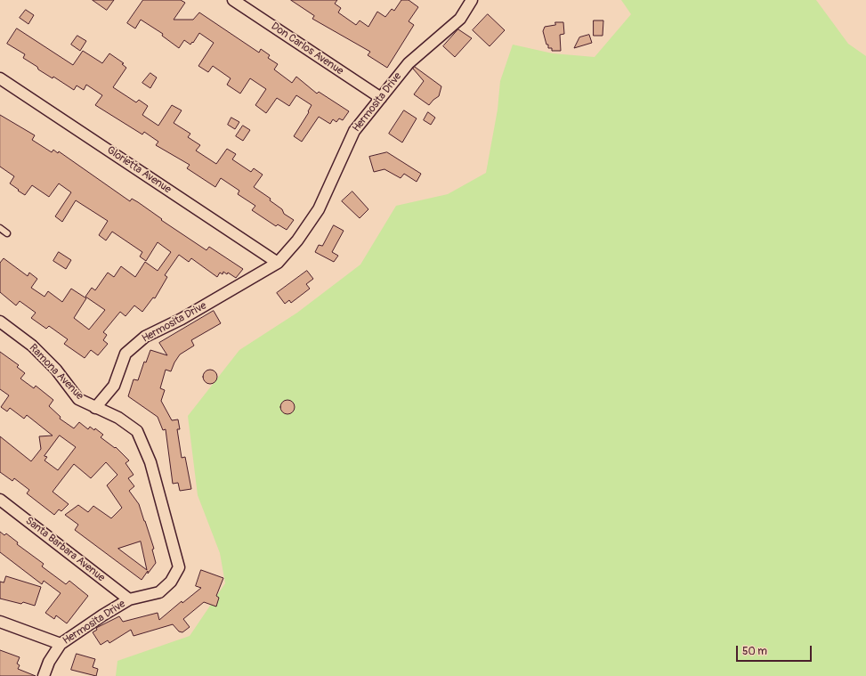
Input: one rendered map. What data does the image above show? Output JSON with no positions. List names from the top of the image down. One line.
{"streets":{"street":["Don Carlos Avenue","Hermosita Drive","Glorietta Avenue","Ramona Avenue","Santa Barbara Avenue"]},"crossings":[["Don Carlos Avenue","Hermosita Drive"],["Hermosita Drive","Glorietta Avenue"],["Hermosita Drive","Ramona Avenue"],["Hermosita Drive","Santa Barbara Avenue"]],"scale_bar":"50 m"}
